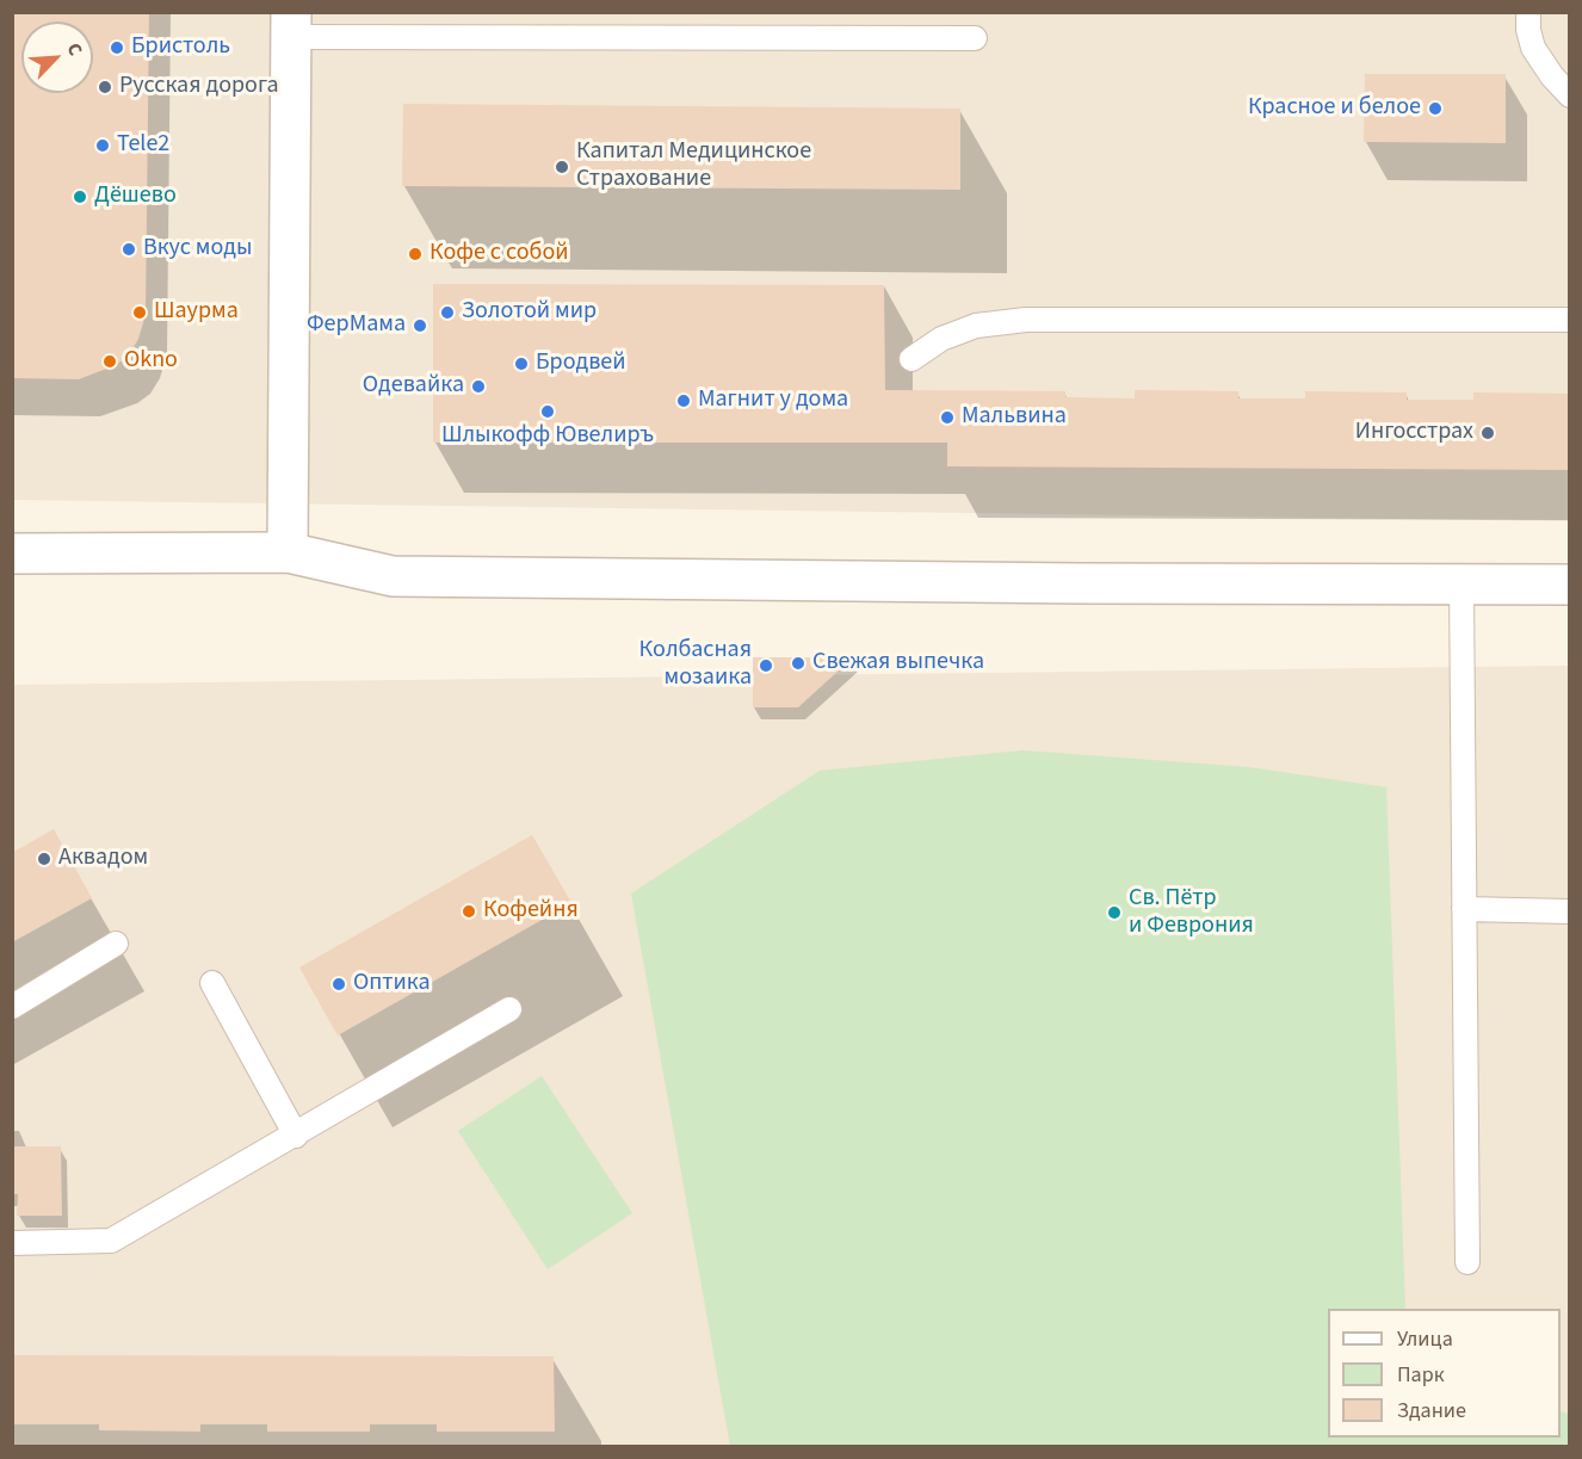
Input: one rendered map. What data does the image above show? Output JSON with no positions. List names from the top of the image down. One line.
{"places":["Бристоль","Русская дорога","Красное и белое","Tele2","Капитал Медицинское Страхование","Дёшево","Вкус моды","Кофе с собой","Шаурма","Золотой мир","ФерМама","Okno","Бродвей","Одевайка","Магнит у дома","Шлыкофф Ювелиръ","Мальвина","Ингосстрах","Свежая выпечка","Колбасная мозаика","Аквадом","Кофейня","Св. Пётр и Феврония","Оптика"],"legend":["Улица","Парк","Здание"],"north":"top right"}
